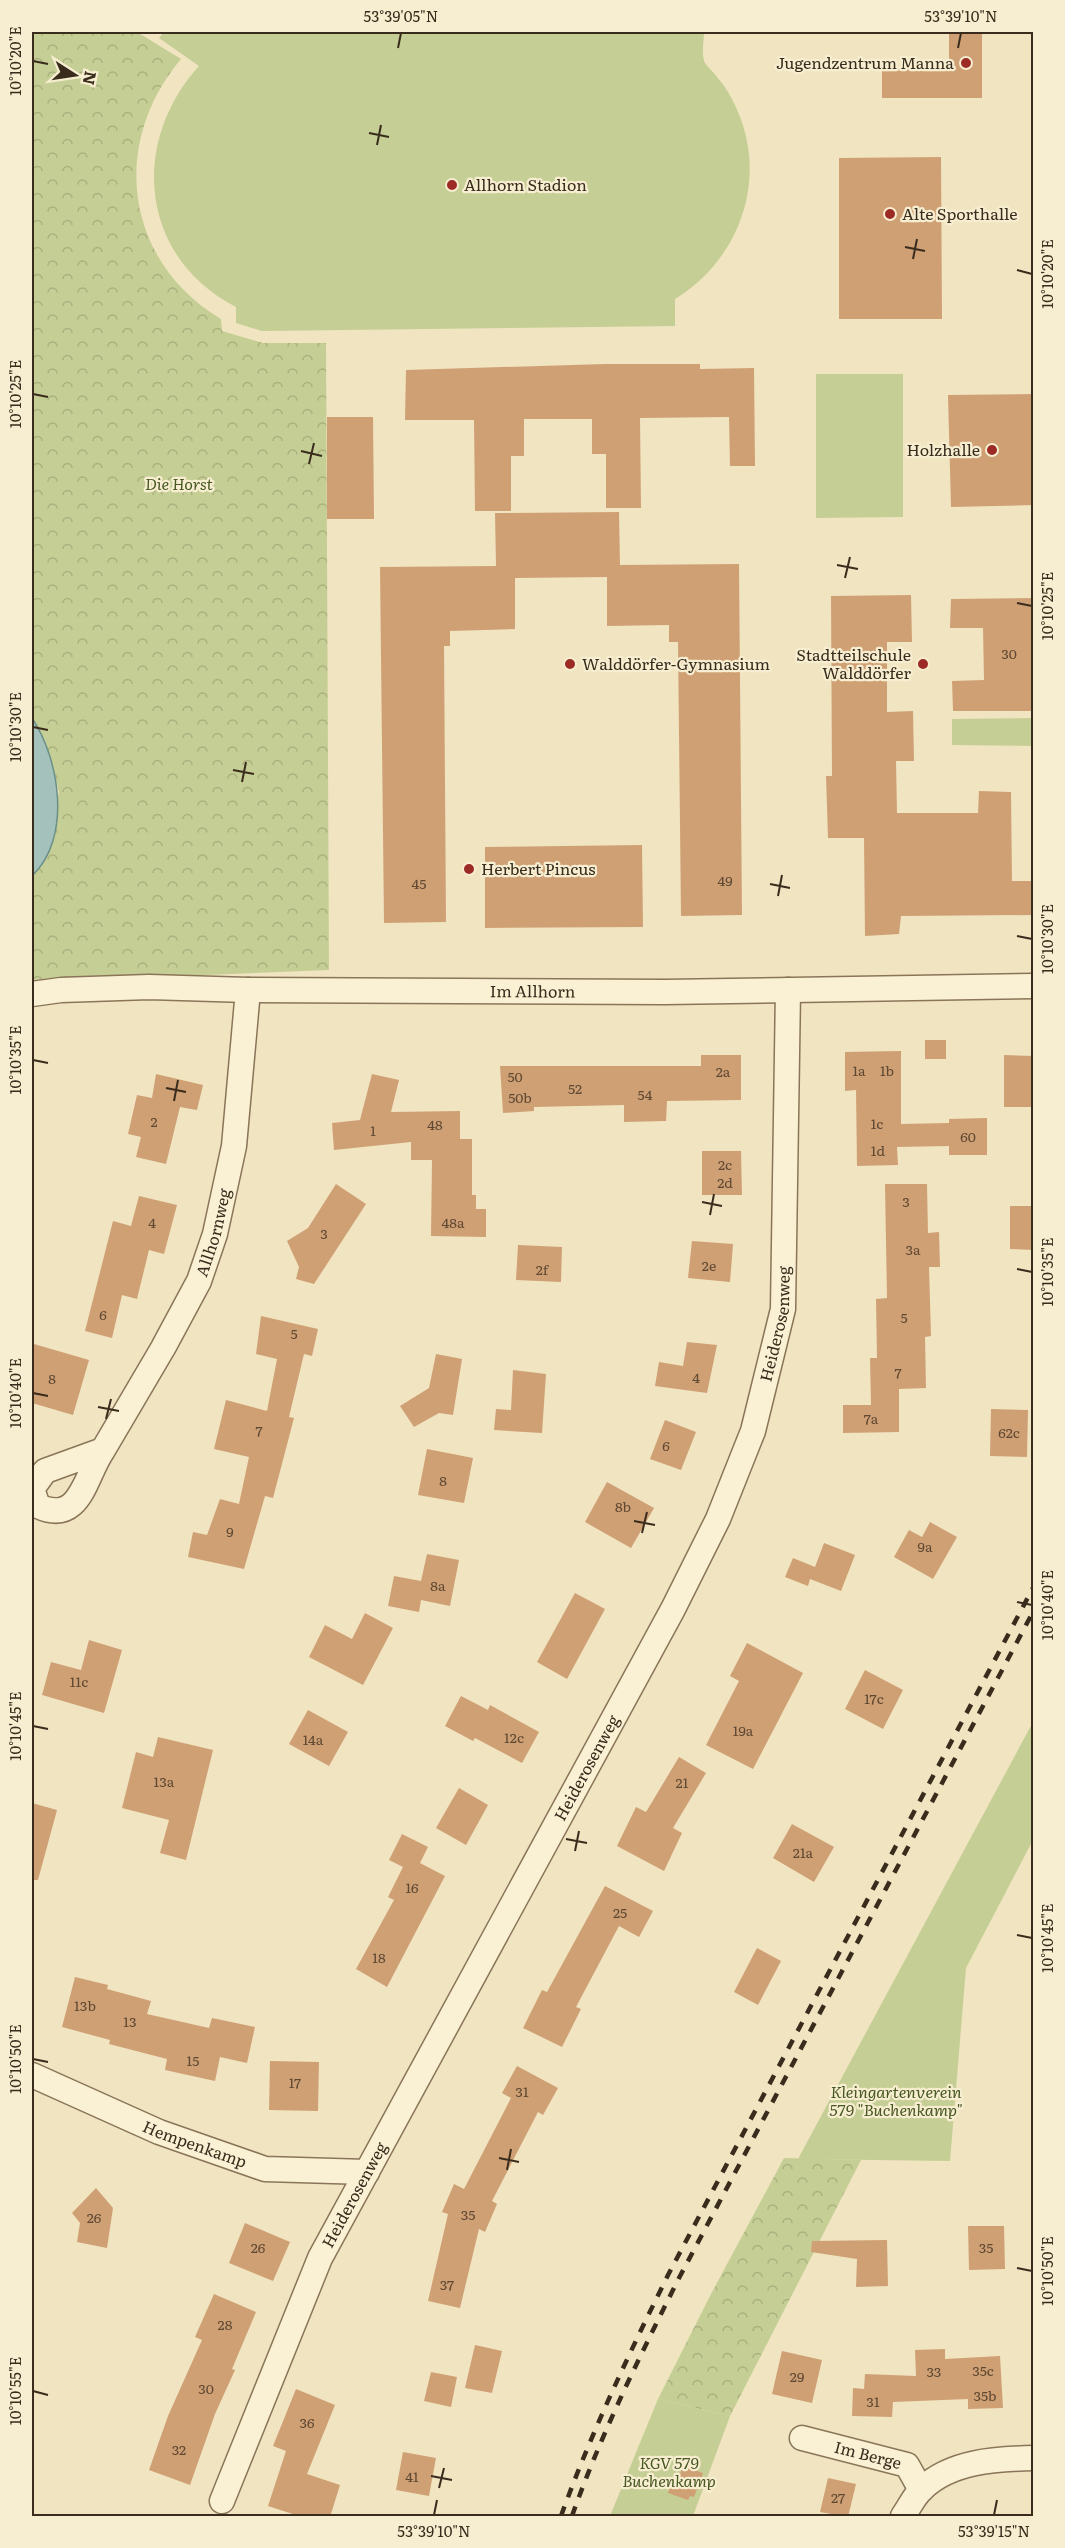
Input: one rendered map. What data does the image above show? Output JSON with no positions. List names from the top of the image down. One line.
{"streets":{"street":["Im Allhorn","Allhornweg","Heiderosenweg","Hempenkamp","Im Berge"]},"crossings":[["Im Allhorn","Allhornweg"],["Im Allhorn","Heiderosenweg"],["Heiderosenweg","Hempenkamp"]],"parks":["Die Horst","Kleingartenverein 579 \"Buchenkamp\"","KGV 579 Buchenkamp"],"places":["Jugendzentrum Manna","Allhorn Stadion","Alte Sporthalle","Holzhalle","Walddörfer-Gymnasium","Stadtteilschule Walddörfer","Herbert Pincus"],"house_numbers":["30","49","45","1a","1b","2a","50","52","54","50b","2","1c","48","1","60","1d","2c","2d","3","4","48a","3","3a","2e","2f","6","5","5","7","4","8","7a","7","62c","6","8","8b","9","9a","8a","11c","17c","19a","12c","14a","13a","21","21a","16","25","18","13b","13","15","17","31","35","26","26","35","37","28","35c","33","29","30","35b","31","36","32","41","27"],"north":"right","coordinates":["53°39'05\"N","53°39'10\"N","10°10'20\"E","10°10'25\"E","10°10'30\"E","10°10'35\"E","10°10'40\"E","10°10'45\"E","10°10'50\"E","10°10'55\"E","53°39'15\"N"]}
